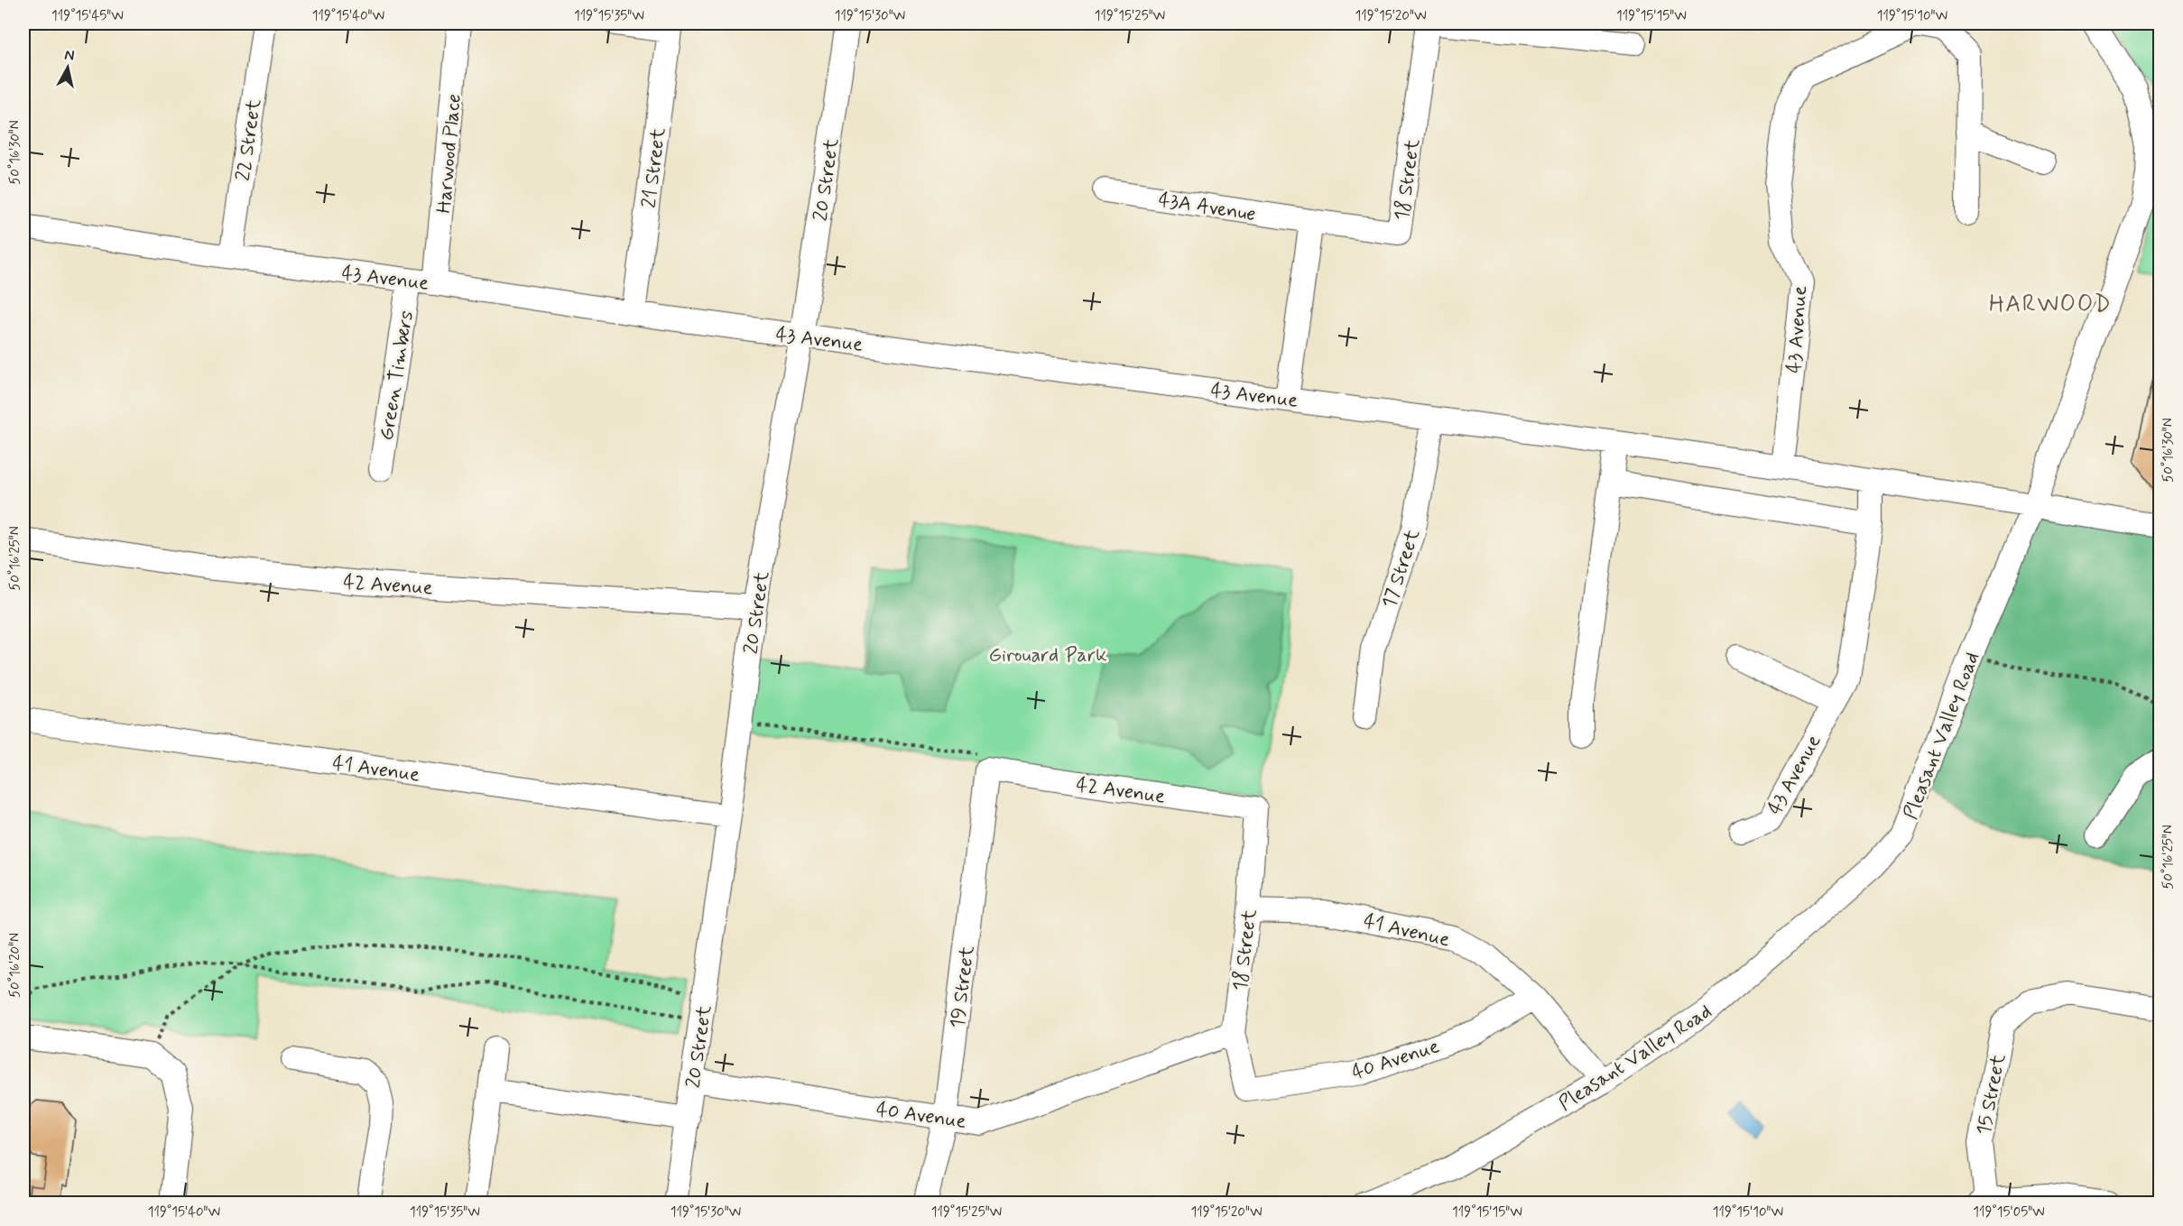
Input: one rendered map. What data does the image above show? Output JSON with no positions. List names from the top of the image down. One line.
{"streets":{"street":["22 Street","Harwood Place","21 Street","20 Street","18 Street","43A Avenue","43 Avenue","Green Timbers","17 Street","42 Avenue","Pleasant Valley Road","41 Avenue","19 Street","40 Avenue","15 Street"]},"crossings":[["22 Street","43 Avenue"],["Harwood Place","43 Avenue"],["21 Street","43 Avenue"],["20 Street","43 Avenue"],["20 Street","42 Avenue"],["20 Street","41 Avenue"],["20 Street","40 Avenue"],["18 Street","43A Avenue"],["18 Street","42 Avenue"],["18 Street","41 Avenue"],["18 Street","40 Avenue"],["43 Avenue","Green Timbers"],["43 Avenue","17 Street"],["43 Avenue","Pleasant Valley Road"],["42 Avenue","19 Street"],["Pleasant Valley Road","41 Avenue"],["41 Avenue","40 Avenue"],["19 Street","40 Avenue"]],"districts":["HARWOOD"],"parks":["Girouard Park"],"north":"top","coordinates":["119°15'45\"W","119°15'40\"W","119°15'35\"W","119°15'30\"W","119°15'25\"W","119°15'20\"W","119°15'15\"W","119°15'10\"W","50°16'30\"N","50°16'25\"N","50°16'20\"N","119°15'05\"W"]}
